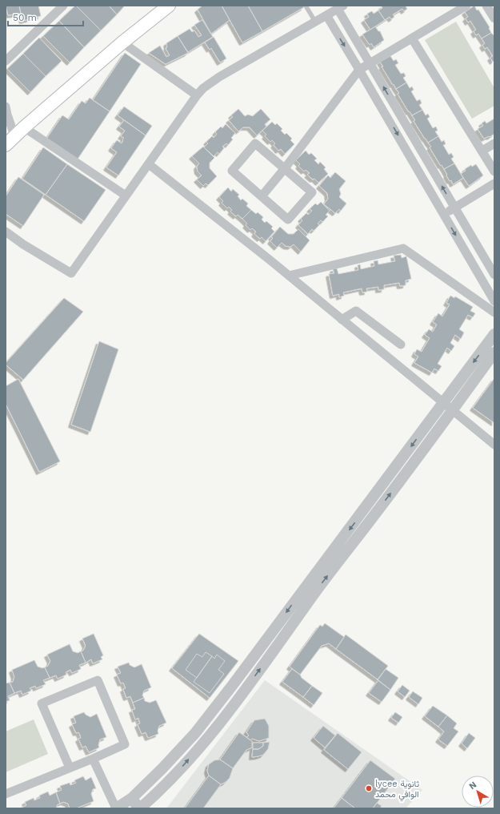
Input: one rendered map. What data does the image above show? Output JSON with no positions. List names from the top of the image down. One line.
{"places":["lycee ثانوية الوافي محمد"],"scale_bar":"50 m","north":"top left"}
